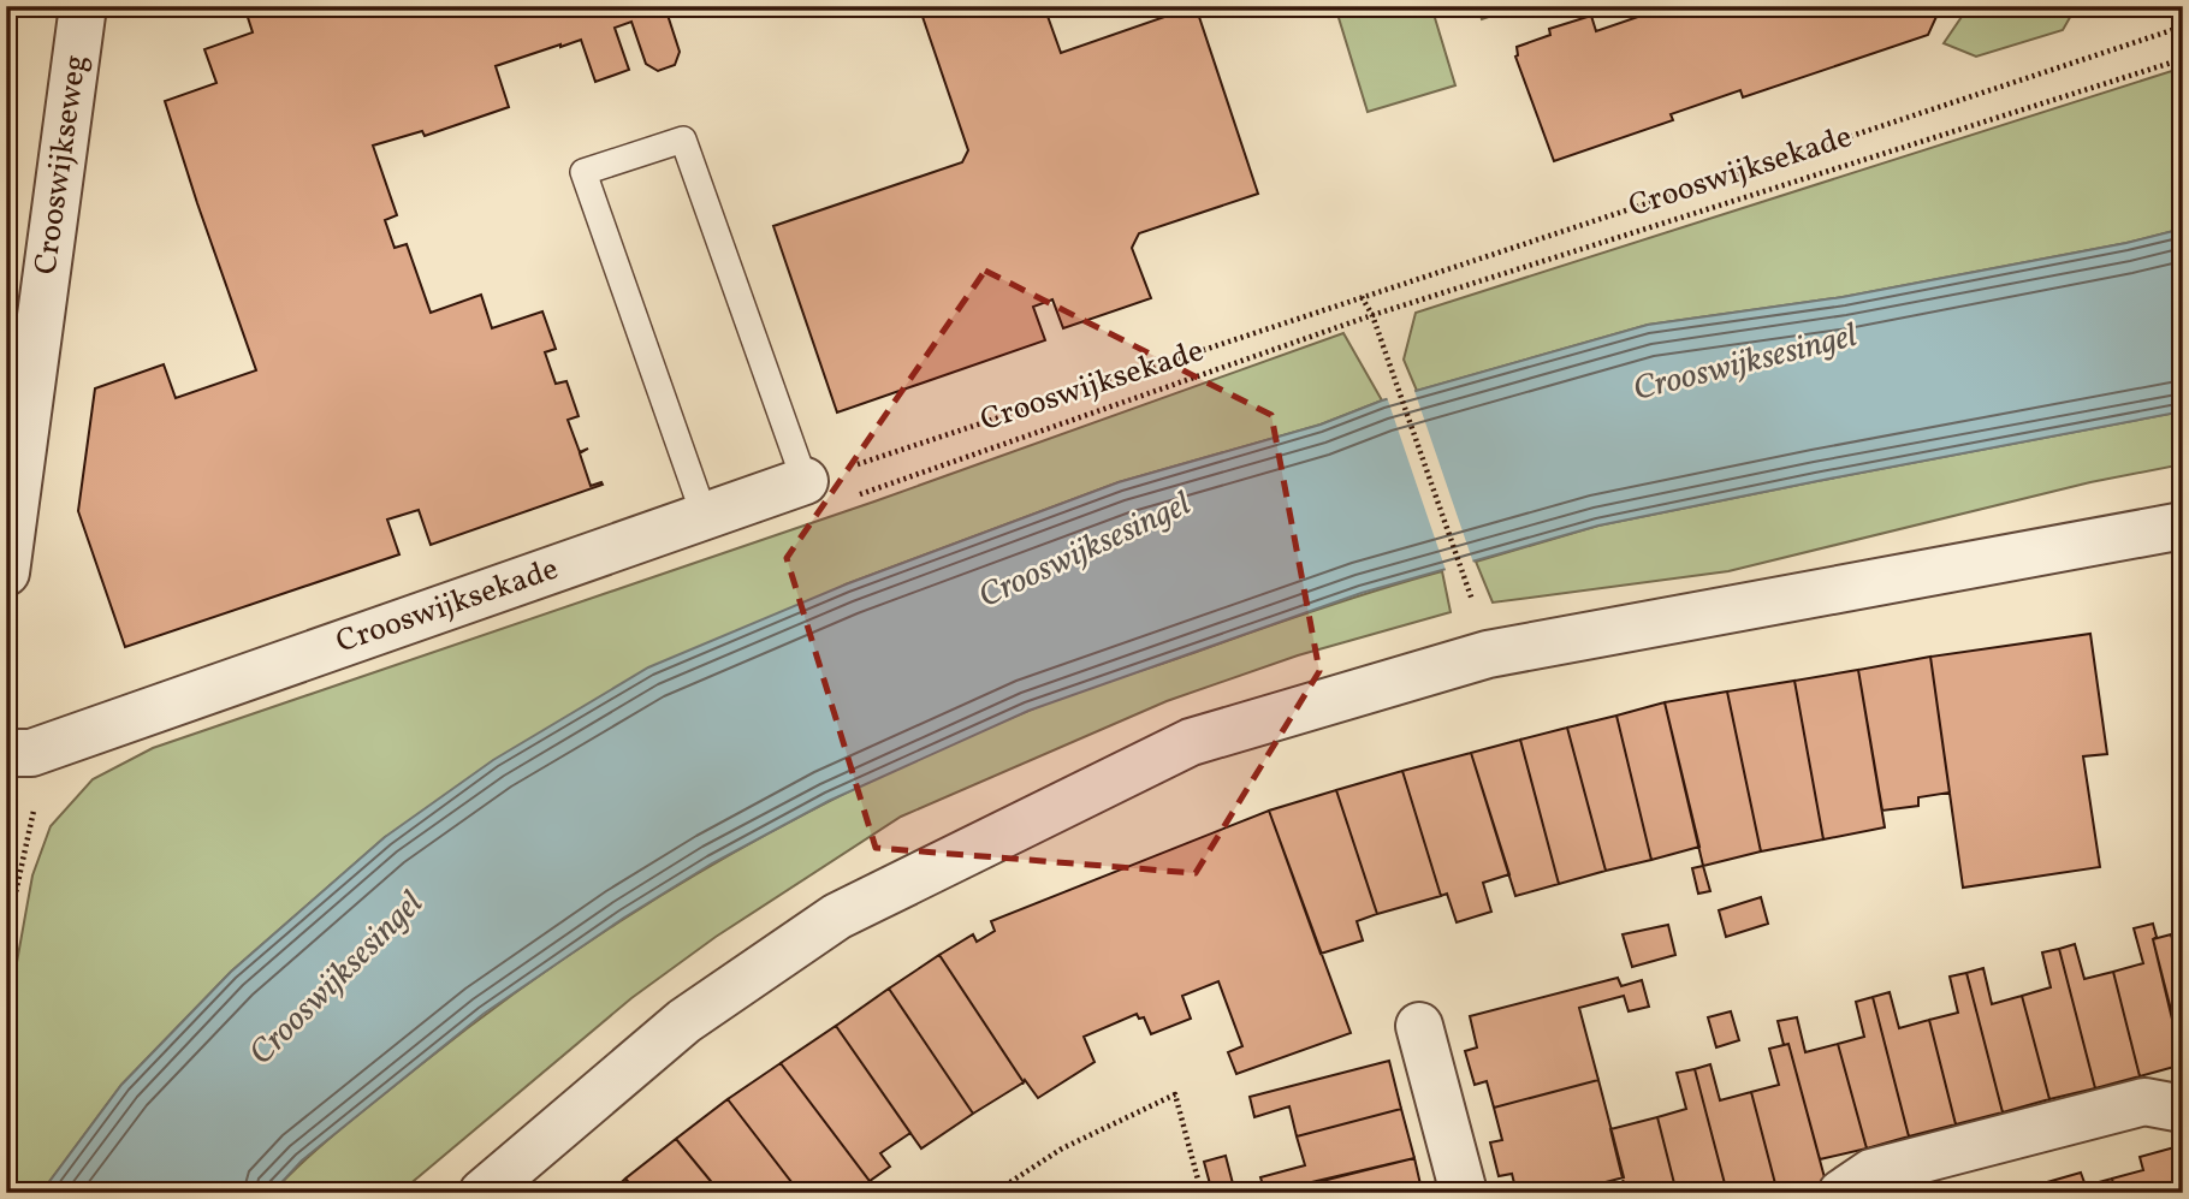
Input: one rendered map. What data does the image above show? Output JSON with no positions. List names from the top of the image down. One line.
{"streets":{"street":["Crooswijkseweg","Crooswijksekade"]},"water":["Crooswijksesingel"]}
